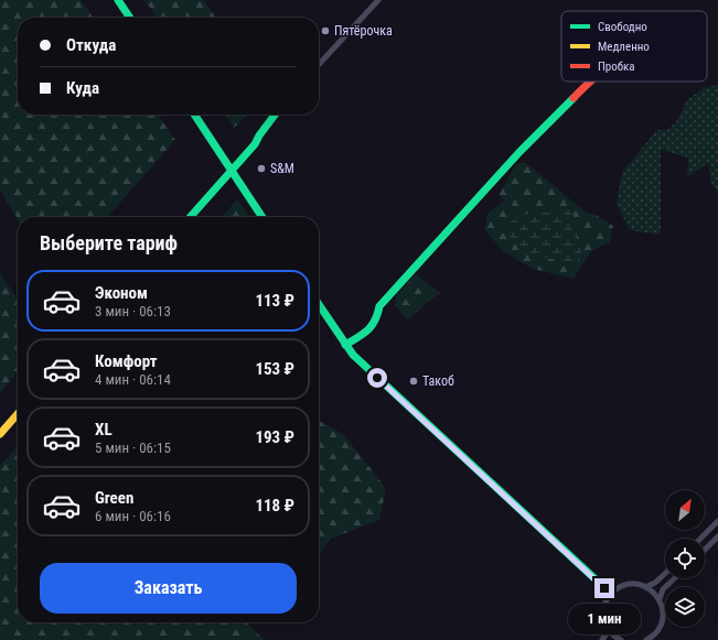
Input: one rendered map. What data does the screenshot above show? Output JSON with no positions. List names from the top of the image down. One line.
{"places":["Пятёрочка","S&M","Такоб"],"legend":["Свободно","Медленно","Пробка"],"north":"top right","page":{"banner":["Откуда","Куда"],"heading":"Выберите тариф","list":[{"name":"Эконом","note":"3 мин · 06:13","value":"113 ₽"},{"name":"Комфорт","note":"4 мин · 06:14","value":"153 ₽"},{"name":"XL","note":"5 мин · 06:15","value":"193 ₽"},{"name":"Green","note":"6 мин · 06:16","value":"118 ₽"}],"buttons":"Заказать","bubble":"1 мин"}}
